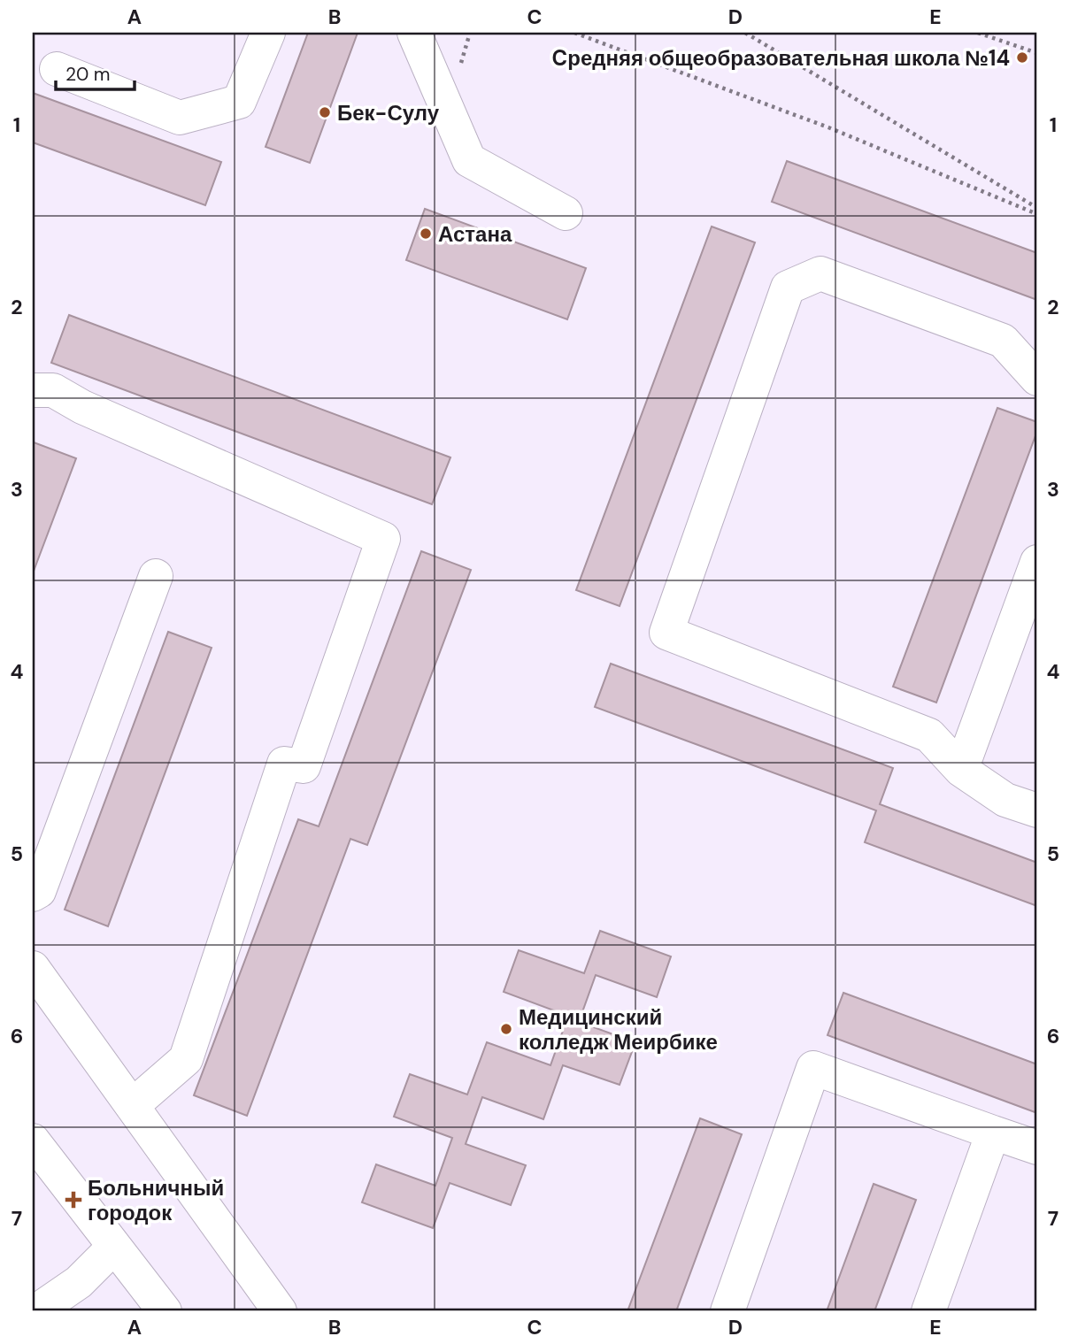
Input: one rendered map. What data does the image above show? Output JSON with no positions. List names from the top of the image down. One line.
{"places":{"other":["Cредняя общеобразовательная школа №14","Бек-Сулу","Астана","Медицинский колледж Меирбике"],"health":["Больничный городок"]},"scale_bar":"20 m","grid":{"columns":["A","B","C","D","E"],"rows":["1","2","3","4","5","6","7"]}}
